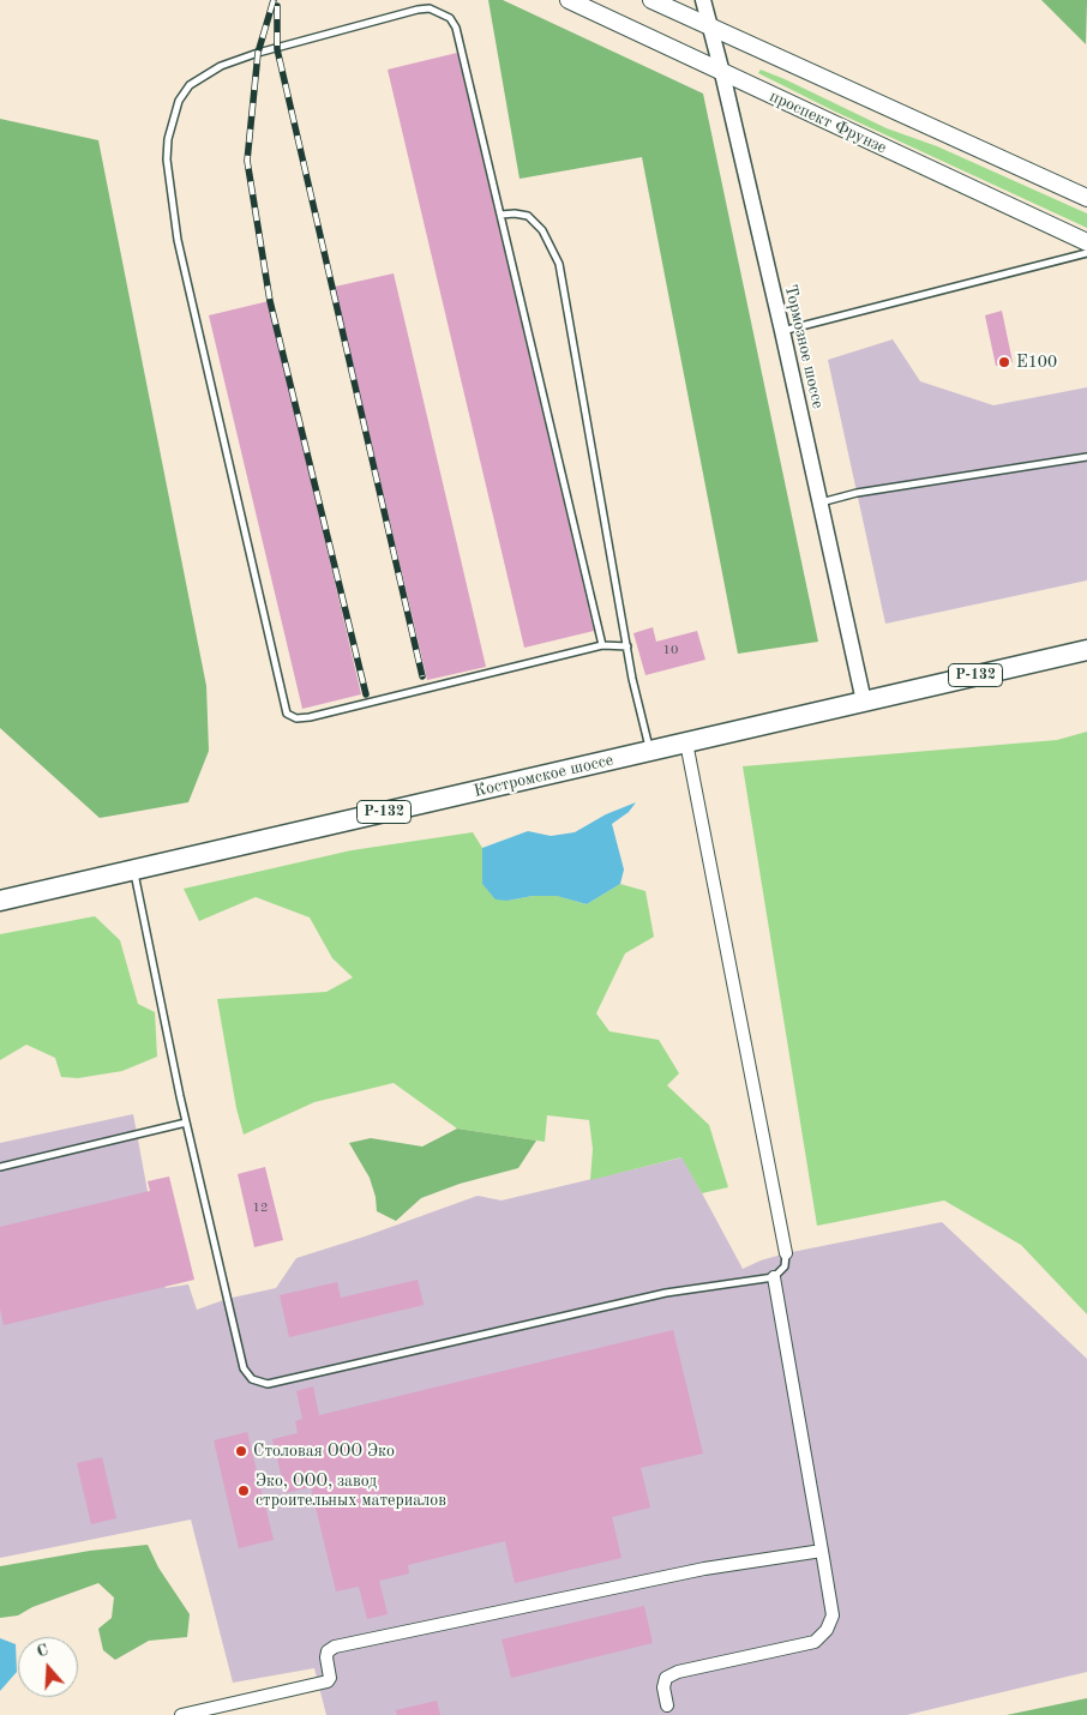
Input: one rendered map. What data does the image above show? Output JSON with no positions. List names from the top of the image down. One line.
{"streets":{"highway":["Р-132","Костромское шоссе"],"main road":["проспект Фрунзе"],"street":["Тормозное шоссе"]},"crossings":[["проспект Фрунзе","Тормозное шоссе"],["Тормозное шоссе","Костромское шоссе"]],"places":["E100","Столовая ООО Эко","Эко, ООО, завод строительных материалов"],"house_numbers":["10","12"],"north":"top"}
